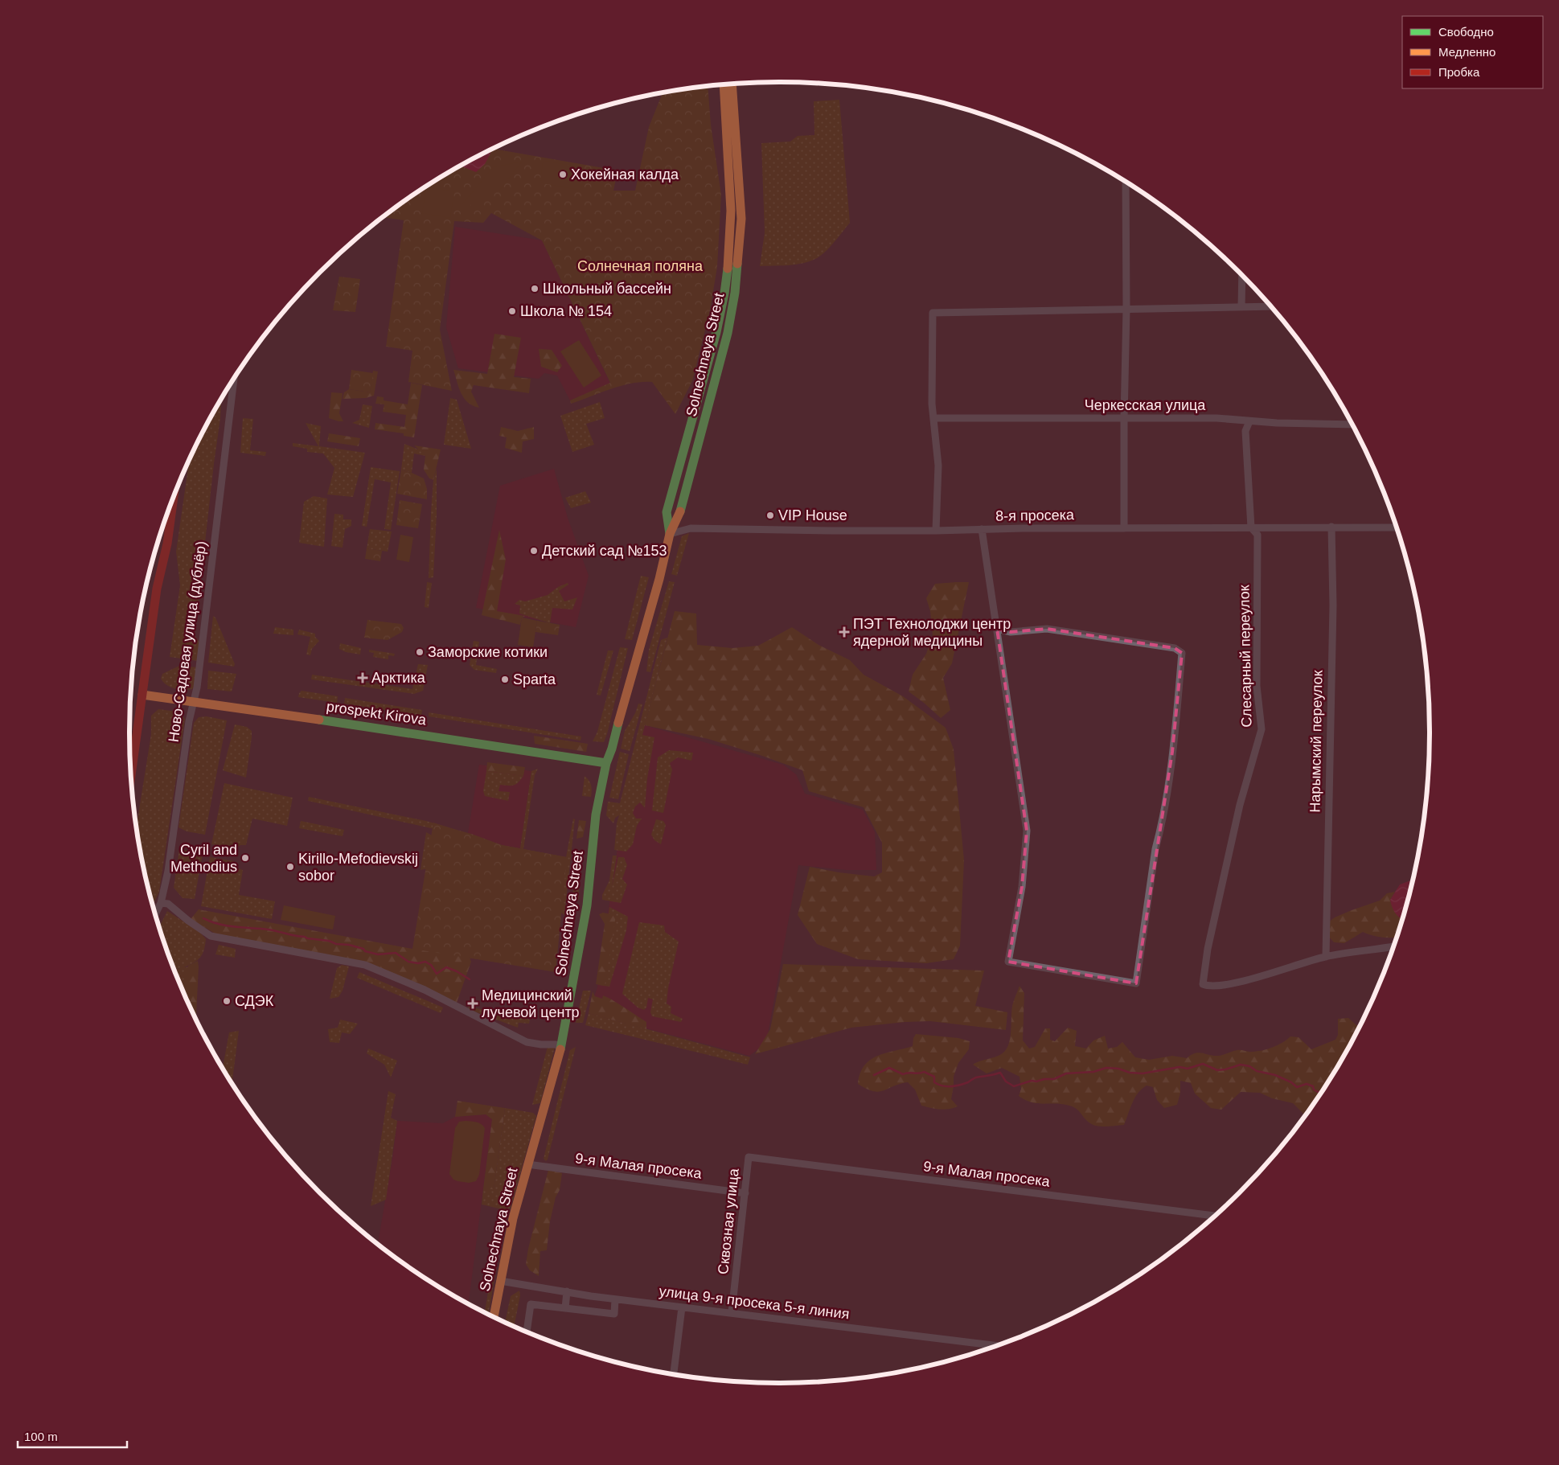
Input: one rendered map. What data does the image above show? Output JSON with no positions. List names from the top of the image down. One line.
{"streets":{"main road":["Solnechnaya Street","prospekt Kirova"],"street":["Черкесская улица","8-я просека","Ново-Садовая улица (дублёр)","Слесарный переулок","Нарымский переулок","9-я Малая просека","Сквозная улица","улица 9-я просека 5-я линия"]},"crossings":[["Solnechnaya Street","8-я просека"],["Solnechnaya Street","prospekt Kirova"],["Solnechnaya Street","9-я Малая просека"],["Solnechnaya Street","улица 9-я просека 5-я линия"],["Черкесская улица","Слесарный переулок"],["8-я просека","Слесарный переулок"],["8-я просека","Нарымский переулок"],["Ново-Садовая улица (дублёр)","prospekt Kirova"],["Слесарный переулок","Нарымский переулок"],["9-я Малая просека","Сквозная улица"],["Сквозная улица","улица 9-я просека 5-я линия"]],"parks":["Солнечная поляна"],"places":{"other":["Хокейная калда","Школьный бассейн","Школа № 154","VIP House","Детский сад №153","Заморские котики","Sparta","Cyril and Methodius","Kirillo-Mefodievskij sobor","СДЭК"],"health":["ПЭТ Технолоджи центр ядерной медицины","Арктика","Медицинский лучевой центр"]},"legend":["Свободно","Медленно","Пробка"],"scale_bar":"100 m"}
